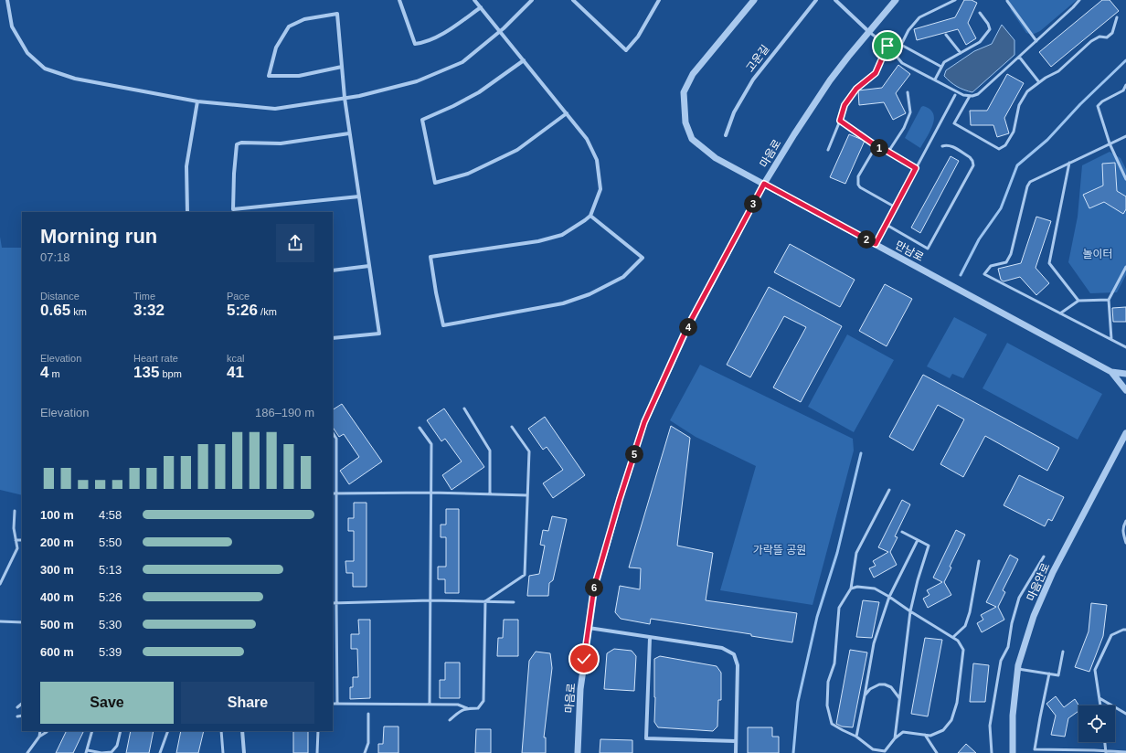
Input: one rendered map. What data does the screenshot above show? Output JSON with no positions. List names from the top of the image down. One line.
{"streets":{"street":["고운길","마음로","만남로","마음안로"]},"crossings":[["마음로","만남로"]],"parks":["놀이터","가락뜰 공원"],"page":{"pins":["1","3","2","4","5","6"],"heading":["Morning run","07:18"],"stats":[["Distance","0.65 km"],["Time","3:32"],["Pace","5:26 /km"],["Elevation","4 m"],["Heart rate","135 bpm"],["kcal","41"]],"chart":["Elevation","186–190 m"],"list":[{"name":"100 m","note":"4:58"},{"name":"200 m","note":"5:50"},{"name":"300 m","note":"5:13"},{"name":"400 m","note":"5:26"},{"name":"500 m","note":"5:30"},{"name":"600 m","note":"5:39"}],"buttons":["Save","Share"]}}
